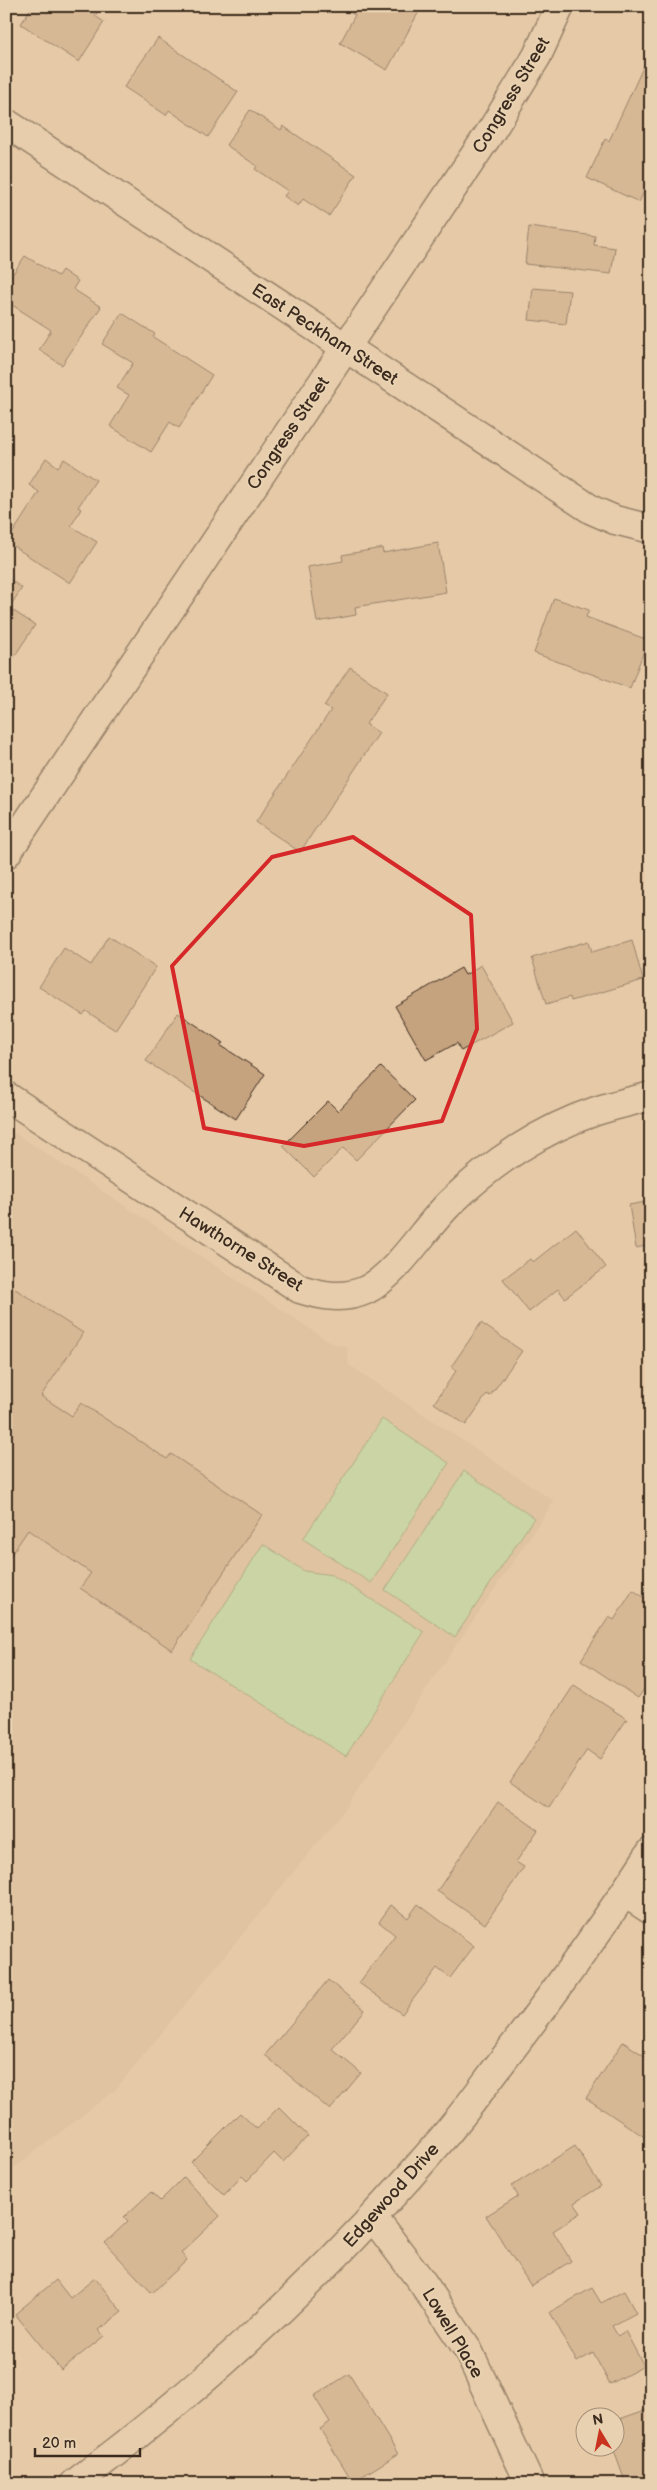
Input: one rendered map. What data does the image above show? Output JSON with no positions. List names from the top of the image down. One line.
{"streets":{"street":["Congress Street","East Peckham Street","Hawthorne Street","Edgewood Drive","Lowell Place"]},"crossings":[["Congress Street","East Peckham Street"],["Edgewood Drive","Lowell Place"]],"scale_bar":"20 m","north":"top"}
